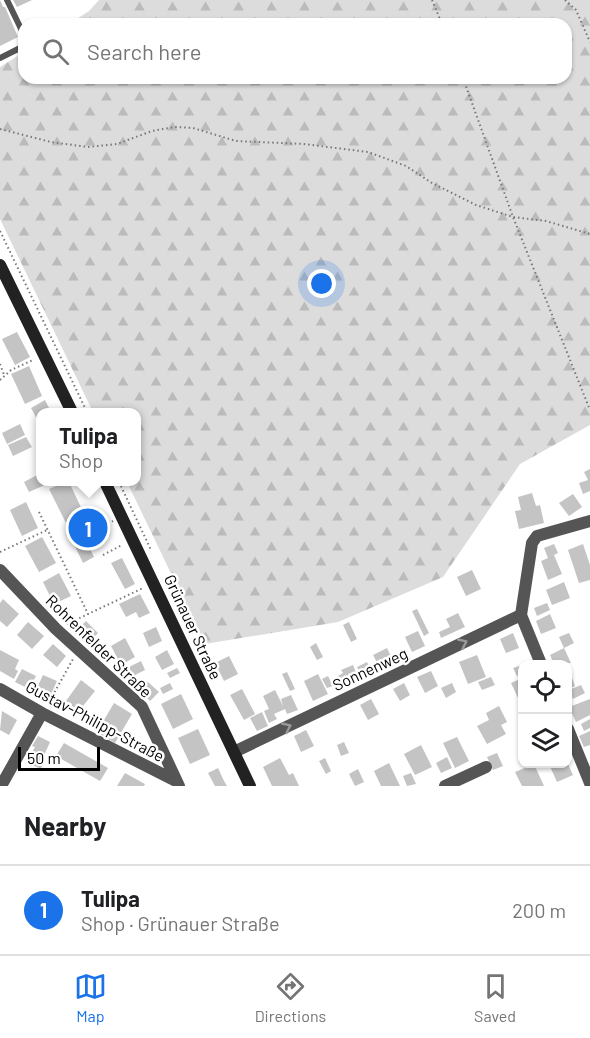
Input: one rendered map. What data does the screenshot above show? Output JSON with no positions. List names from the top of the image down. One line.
{"streets":{"street":["Grünauer Straße","Rohrenfelder Straße","Sonnenweg","Gustav-Philipp-Straße"]},"crossings":[["Grünauer Straße","Sonnenweg"],["Rohrenfelder Straße","Gustav-Philipp-Straße"]],"one_way":["Sonnenweg"],"scale_bar":"50 m","page":{"search":"Search here","popup":["Tulipa","Shop"],"pins":"1","scale":"50 m","heading":"Nearby","list":[{"mark":"1","name":"Tulipa","note":"Shop · Grünauer Straße","value":"200 m"}],"nav":["Map","Directions","Saved"]}}
